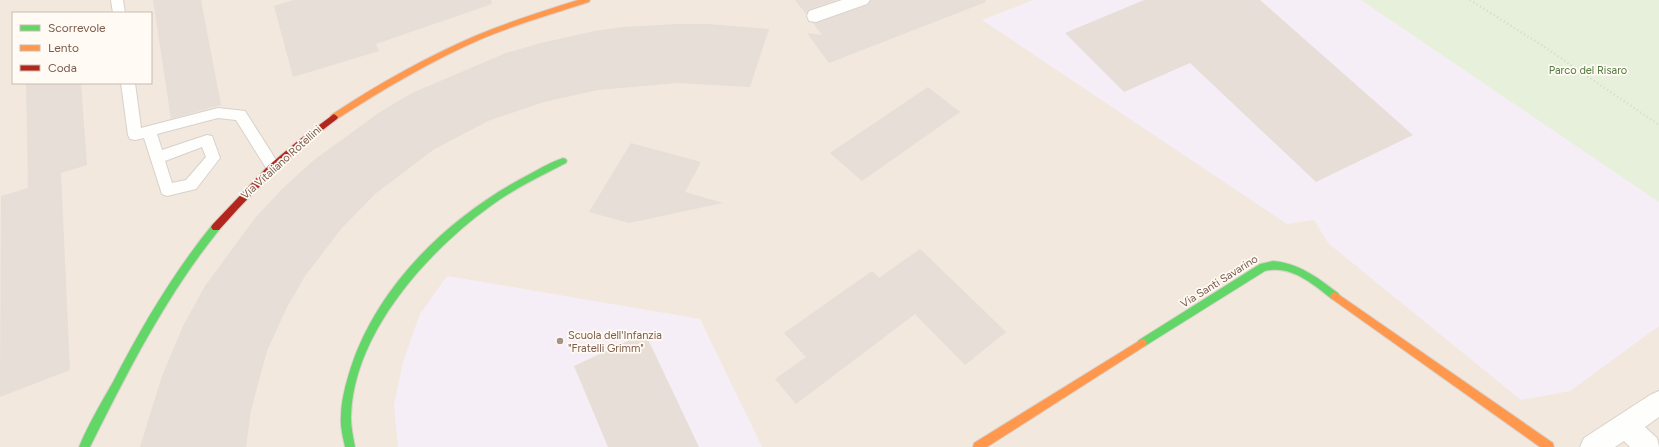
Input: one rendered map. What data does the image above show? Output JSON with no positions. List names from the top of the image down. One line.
{"streets":{"street":["Via Vitaliano Rotellini","Via Santi Savarino"]},"parks":["Parco del Risaro"],"places":["Scuola dell'Infanzia \"Fratelli Grimm\""],"legend":["Scorrevole","Lento","Coda"]}
